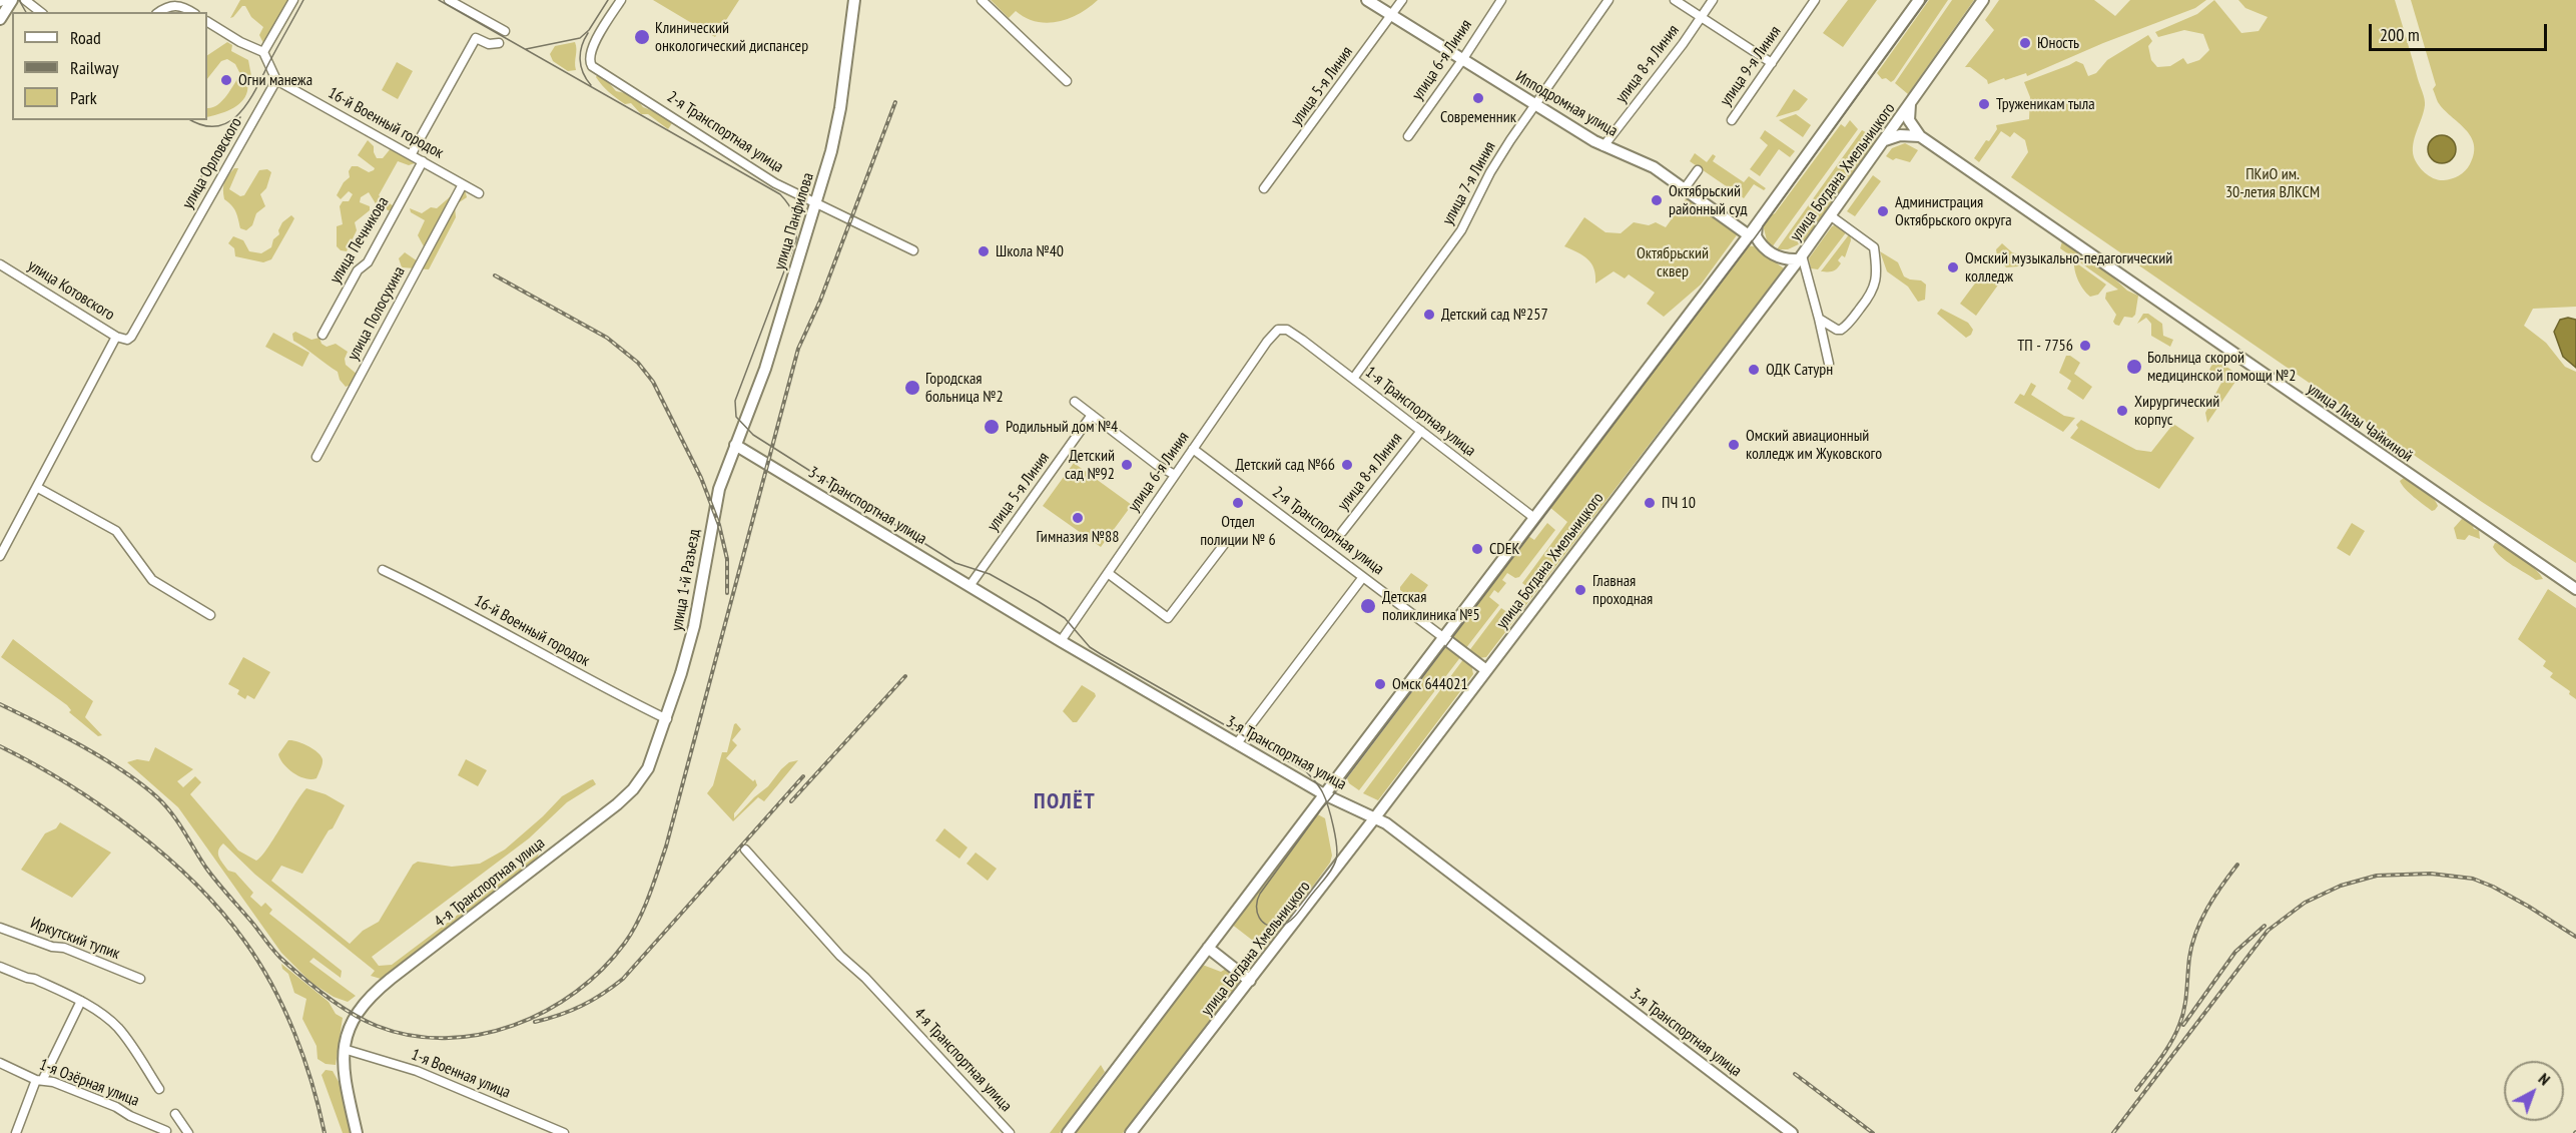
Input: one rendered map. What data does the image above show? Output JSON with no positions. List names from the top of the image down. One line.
{"streets":{"main road":["Ипподромная улица","улица Богдана Хмельницкого","улица Панфилова","улица Лизы Чайкиной","3-я Транспортная улица","улица 1-й Разъезд","4-я Транспортная улица"],"street":["улица 6-я Линия","улица 8-я Линия","улица 9-я Линия","улица 5-я Линия","16-й Военный городок","2-я Транспортная улица","улица Орловского","улица 7-я Линия","улица Печникова","улица Котовского","улица Полосухина","1-я Транспортная улица","Иркутский тупик","1-я Военная улица","1-я Озёрная улица"]},"crossings":[["улица 6-я Линия","Ипподромная улица"],["улица 6-я Линия","2-я Транспортная улица"],["улица 6-я Линия","1-я Транспортная улица"],["улица 6-я Линия","3-я Транспортная улица"],["улица 8-я Линия","Ипподромная улица"],["улица 8-я Линия","1-я Транспортная улица"],["улица 5-я Линия","Ипподромная улица"],["улица 5-я Линия","3-я Транспортная улица"],["Ипподромная улица","улица 7-я Линия"],["16-й Военный городок","улица Орловского"],["16-й Военный городок","улица Печникова"],["16-й Военный городок","улица Полосухина"],["16-й Военный городок","улица 1-й Разъезд"],["16-й Военный городок","4-я Транспортная улица"],["2-я Транспортная улица","улица Панфилова"],["улица Орловского","улица Котовского"],["улица Богдана Хмельницкого","3-я Транспортная улица"],["улица 7-я Линия","1-я Транспортная улица"],["улица Панфилова","3-я Транспортная улица"],["улица Панфилова","улица 1-й Разъезд"],["3-я Транспортная улица","улица 1-й Разъезд"],["улица 1-й Разъезд","4-я Транспортная улица"],["4-я Транспортная улица","1-я Военная улица"]],"districts":["ПОЛЁТ"],"parks":["ПКиО им. 30-летия ВЛКСМ","Октябрьский сквер"],"places":["Клинический онкологический диспансер","Юность","Огни манежа","Современник","Труженикам тыла","Октябрьский районный суд","Администрация Октябрьского округа","Школа №40","Омский музыкально-педагогический колледж","Детский сад №257","ТП - 7756","Больница скорой медицинской помощи №2","ОДК Сатурн","Городская больница №2","Хирургический корпус","Родильный дом №4","Омский авиационный колледж им Жуковского","Детский сад №92","Детский сад №66","Отдел полиции № 6","ПЧ 10","Гимназия №88","CDEK","Главная проходная","Детская поликлиника №5","Омск 644021"],"legend":["Road","Railway","Park"],"scale_bar":"200 m","north":"top right"}
